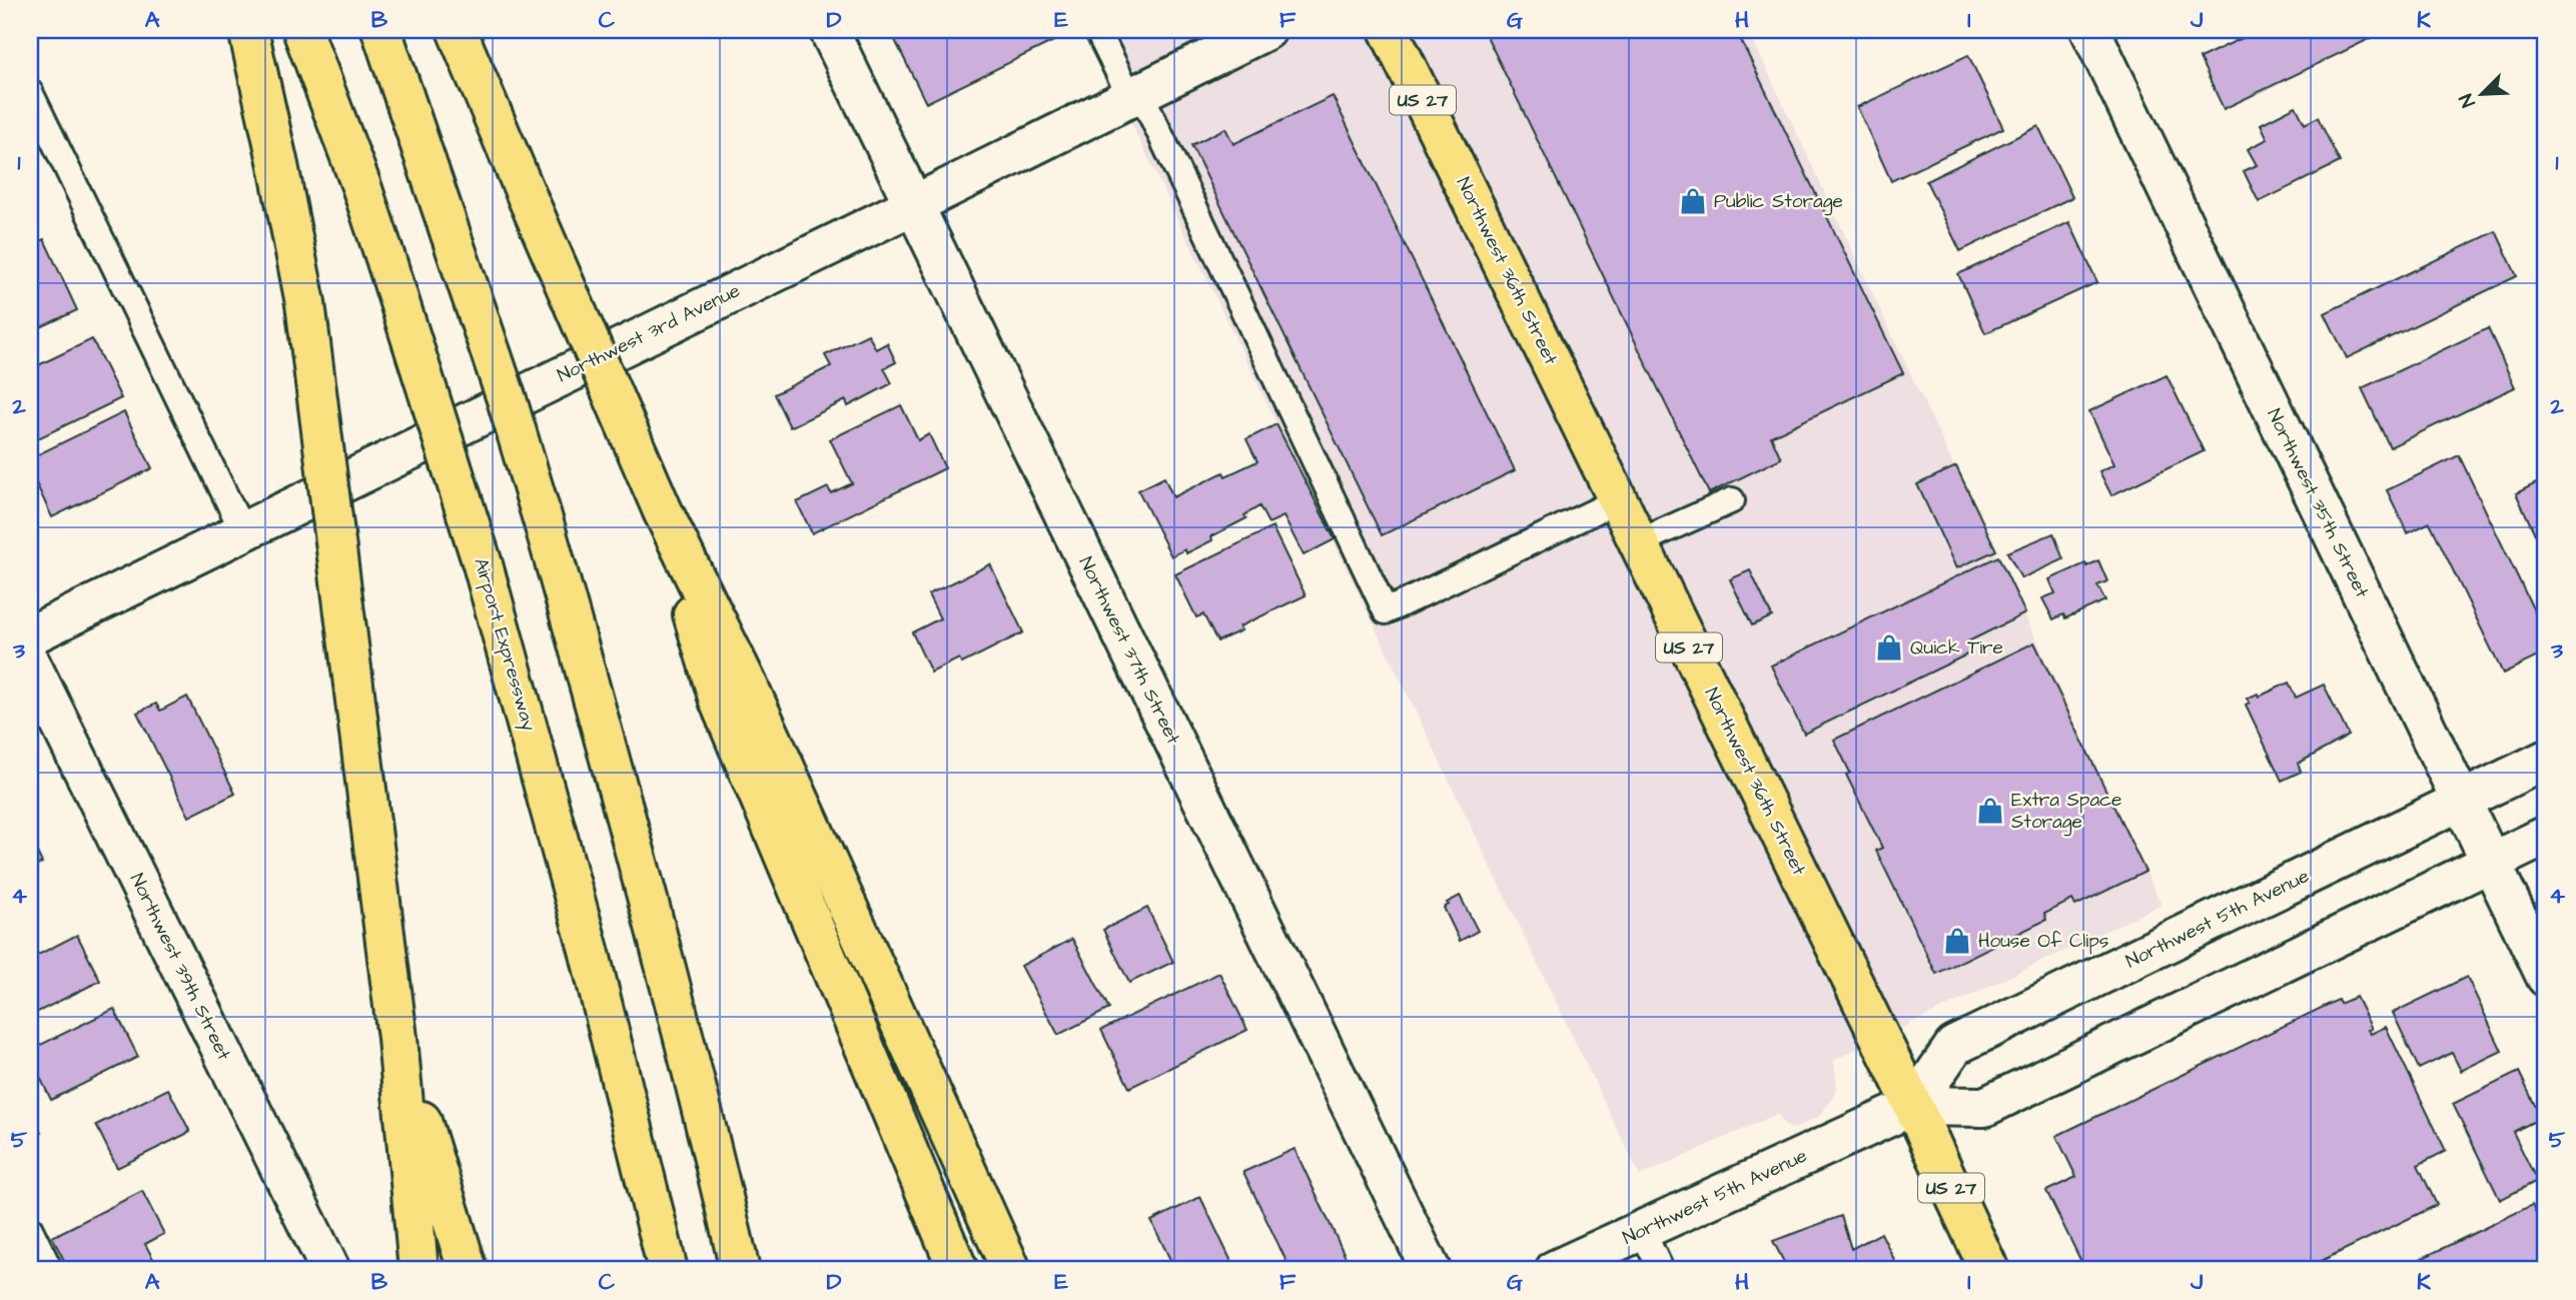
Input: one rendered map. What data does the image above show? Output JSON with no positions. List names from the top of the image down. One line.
{"streets":{"main road":["US 27","Northwest 36th Street","Airport Expressway"],"street":["Northwest 3rd Avenue","Northwest 35th Street","Northwest 37th Street","Northwest 5th Avenue","Northwest 39th Street"]},"crossings":[["Northwest 36th Street","Northwest 5th Avenue"],["Northwest 3rd Avenue","Northwest 37th Street"],["Northwest 35th Street","Northwest 5th Avenue"]],"places":{"shop":["Public Storage","Quick Tire","Extra Space Storage","House Of Clips"]},"north":"bottom left","grid":{"columns":["A","B","C","D","E","F","G","H","I","J","K"],"rows":["1","2","3","4","5"]}}
